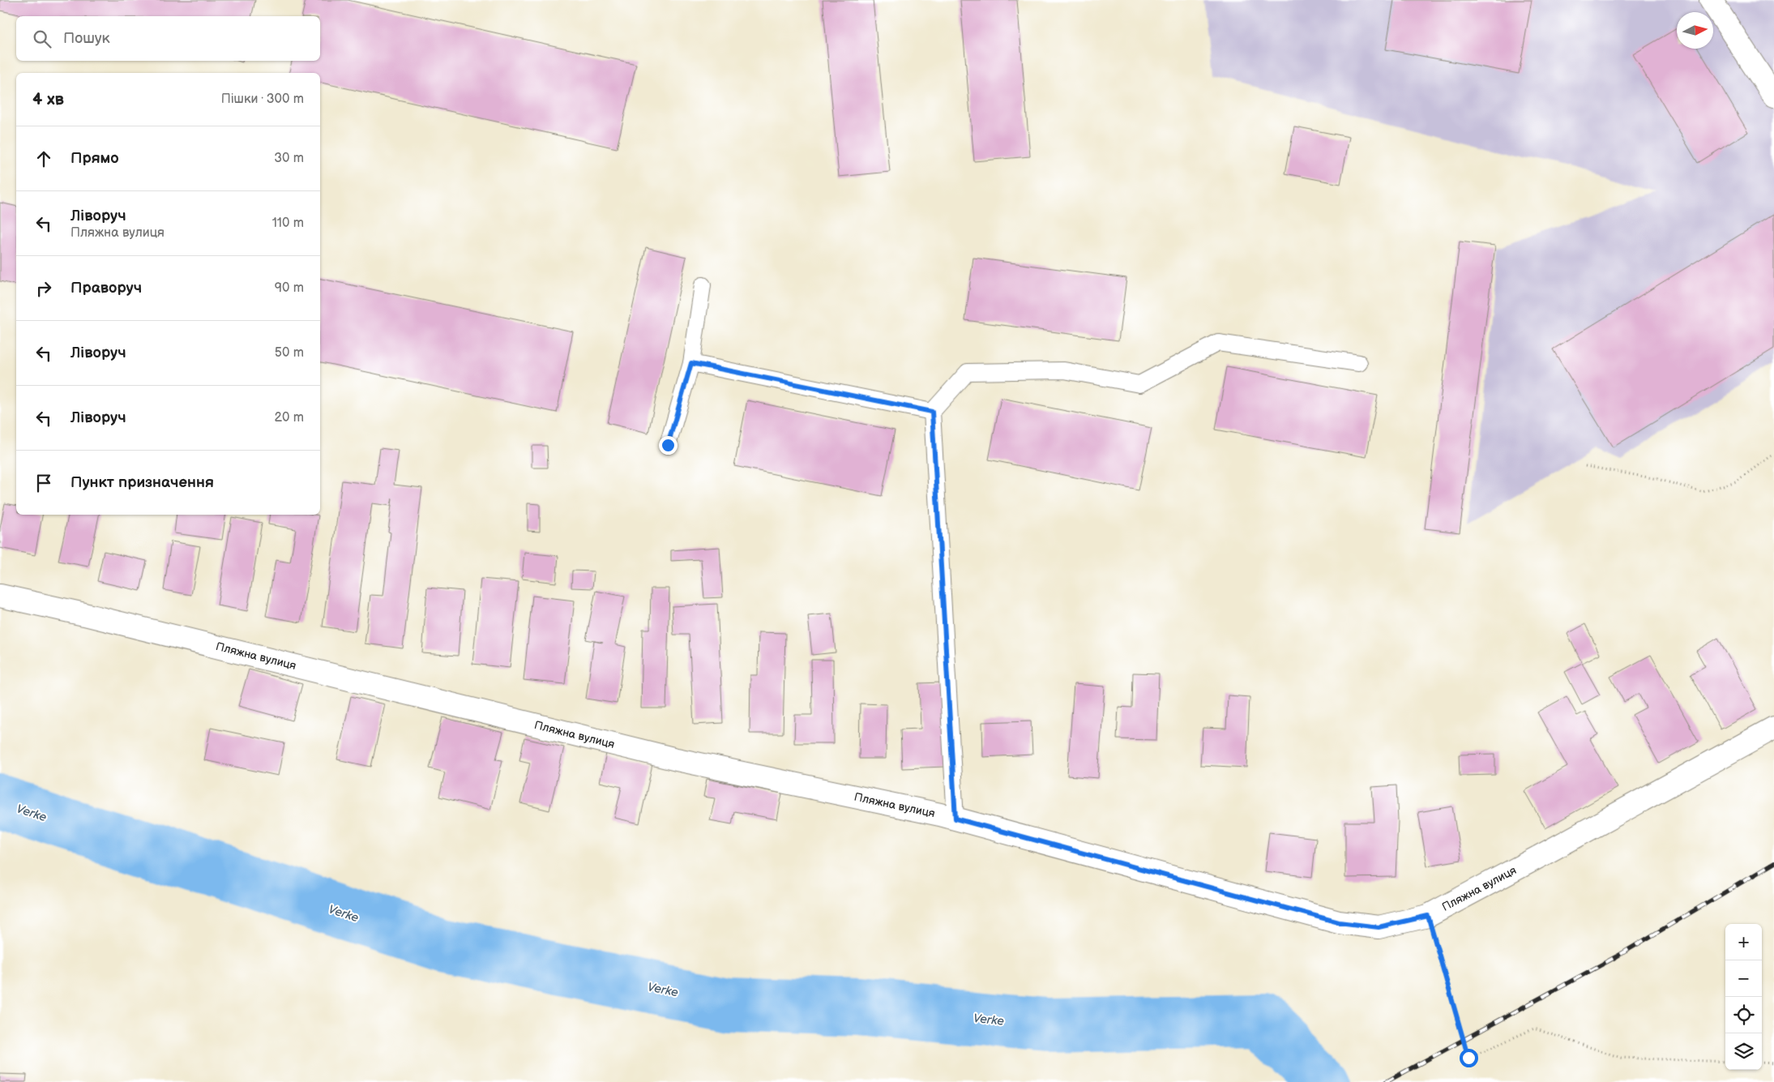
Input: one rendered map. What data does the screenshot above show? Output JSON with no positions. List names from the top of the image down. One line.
{"streets":{"street":["Пляжна вулиця"]},"water":["Verke"],"north":"right","page":{"search":"Пошук","heading":["4 хв","Пішки · 300 m"],"list":[["Прямо","30 m"],["Ліворуч","Пляжна вулиця","110 m"],["Праворуч","90 m"],["Ліворуч","50 m"],["Ліворуч","20 m"],"Пункт призначення"],"map_buttons":["+","−"]}}
